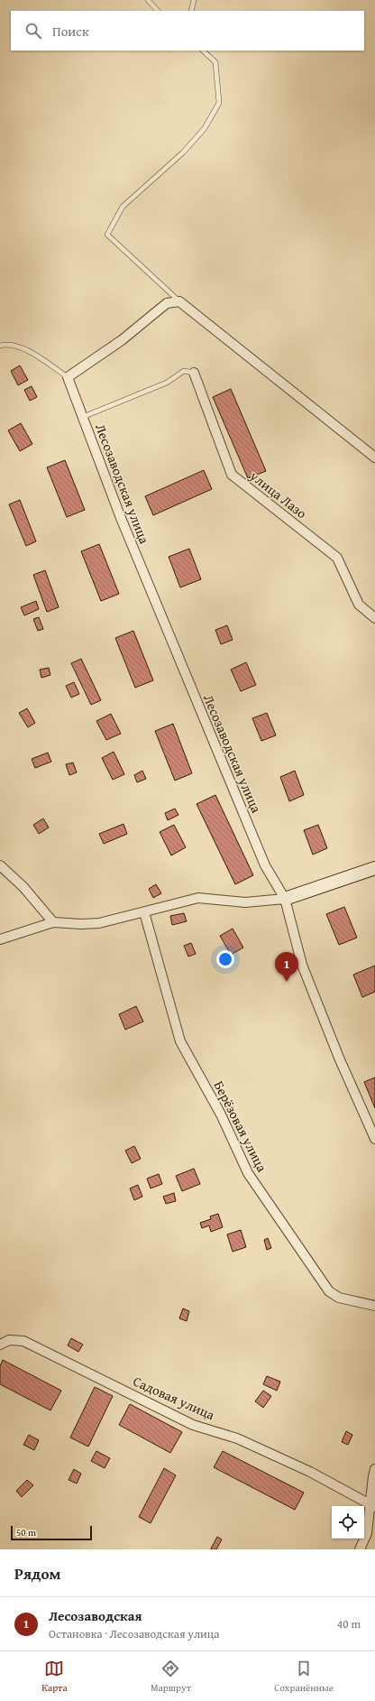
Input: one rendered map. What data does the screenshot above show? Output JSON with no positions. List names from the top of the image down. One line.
{"streets":{"street":["Лесозаводская улица","улица Лазо","Берёзовая улица","Садовая улица"]},"scale_bar":"50 m","page":{"search":"Поиск","pins":"1","scale":"50 m","heading":"Рядом","list":[{"mark":"1","name":"Лесозаводская","note":"Остановка · Лесозаводская улица","value":"40 m"}],"nav":["Карта","Маршрут","Сохранённые"]}}
